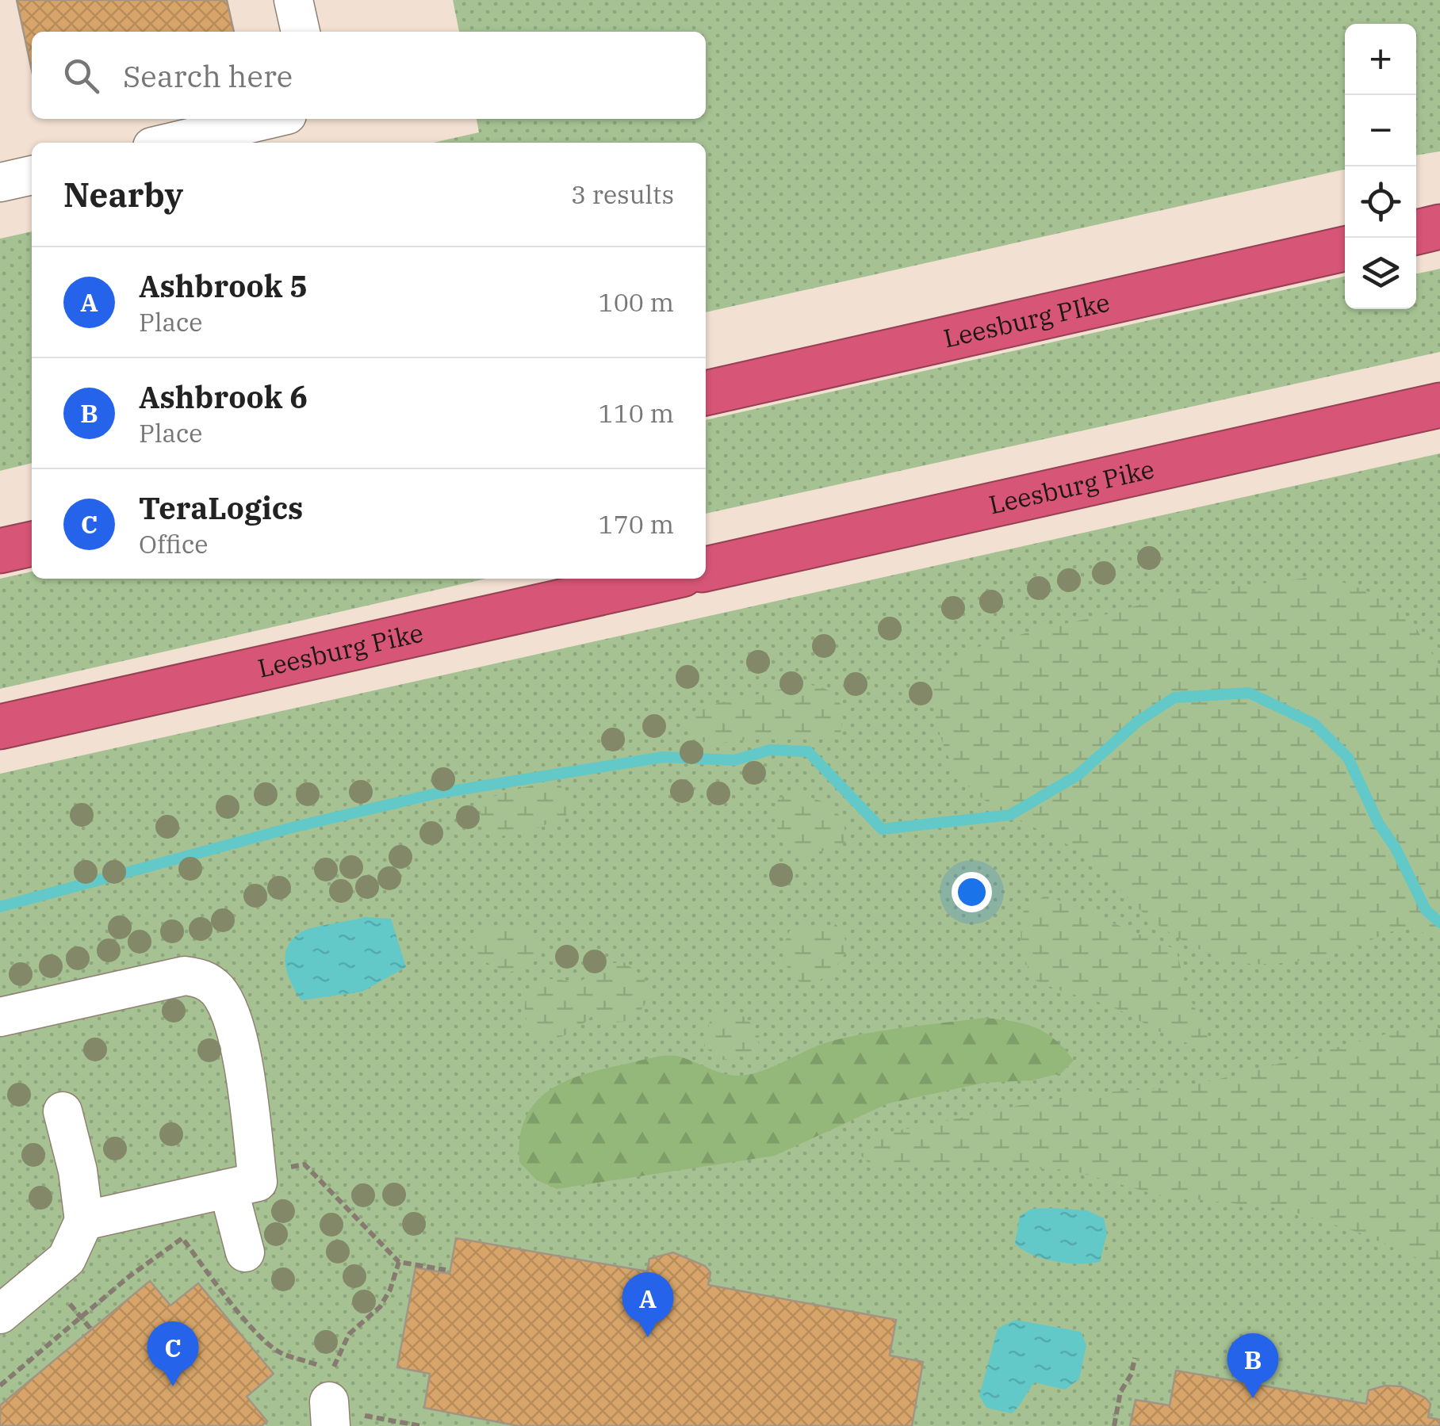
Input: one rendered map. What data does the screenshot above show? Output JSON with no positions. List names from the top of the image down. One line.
{"streets":{"highway":["Leesburg PIke","Leesburg Pike"]},"page":{"map_buttons":["+","−"],"search":"Search here","heading":["Nearby","3 results"],"list":[{"mark":"A","name":"Ashbrook 5","note":"Place","value":"100 m"},{"mark":"B","name":"Ashbrook 6","note":"Place","value":"110 m"},{"mark":"C","name":"TeraLogics","note":"Office","value":"170 m"}],"pins":["A","C","B"]}}
